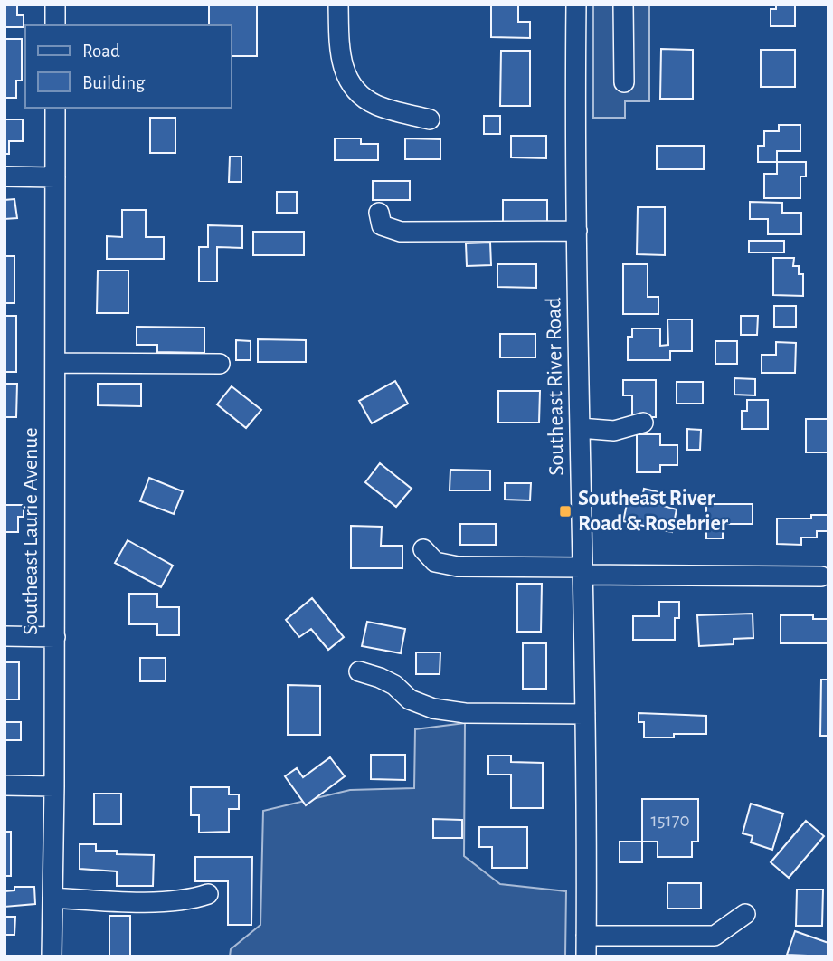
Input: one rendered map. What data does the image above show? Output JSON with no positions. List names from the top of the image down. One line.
{"streets":{"street":["Southeast River Road","Southeast Laurie Avenue"]},"places":{"transit":["Southeast River Road & Rosebrier"]},"house_numbers":["15170"],"legend":["Road","Building"]}
